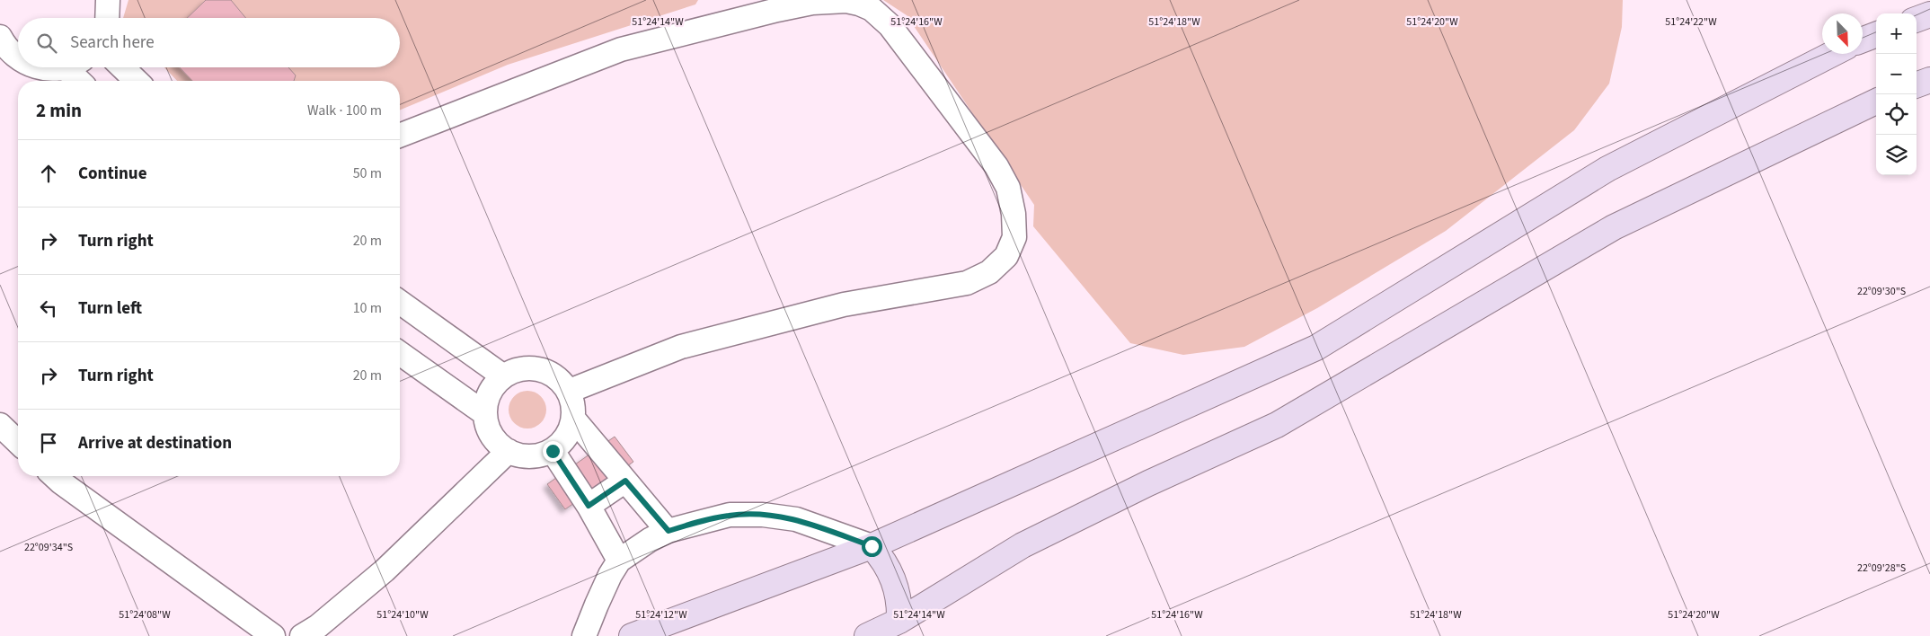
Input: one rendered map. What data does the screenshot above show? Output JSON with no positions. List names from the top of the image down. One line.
{"north":"bottom right","page":{"map_buttons":["+","−"],"search":"Search here","heading":["2 min","Walk · 100 m"],"list":[["Continue","50 m"],["Turn right","20 m"],["Turn left","10 m"],["Turn right","20 m"],"Arrive at destination"]},"coordinates":["51°24'14\"W","51°24'16\"W","51°24'18\"W","51°24'20\"W","51°24'22\"W","22°09'30\"S","22°09'34\"S","22°09'28\"S","51°24'08\"W","51°24'10\"W","51°24'12\"W"]}
